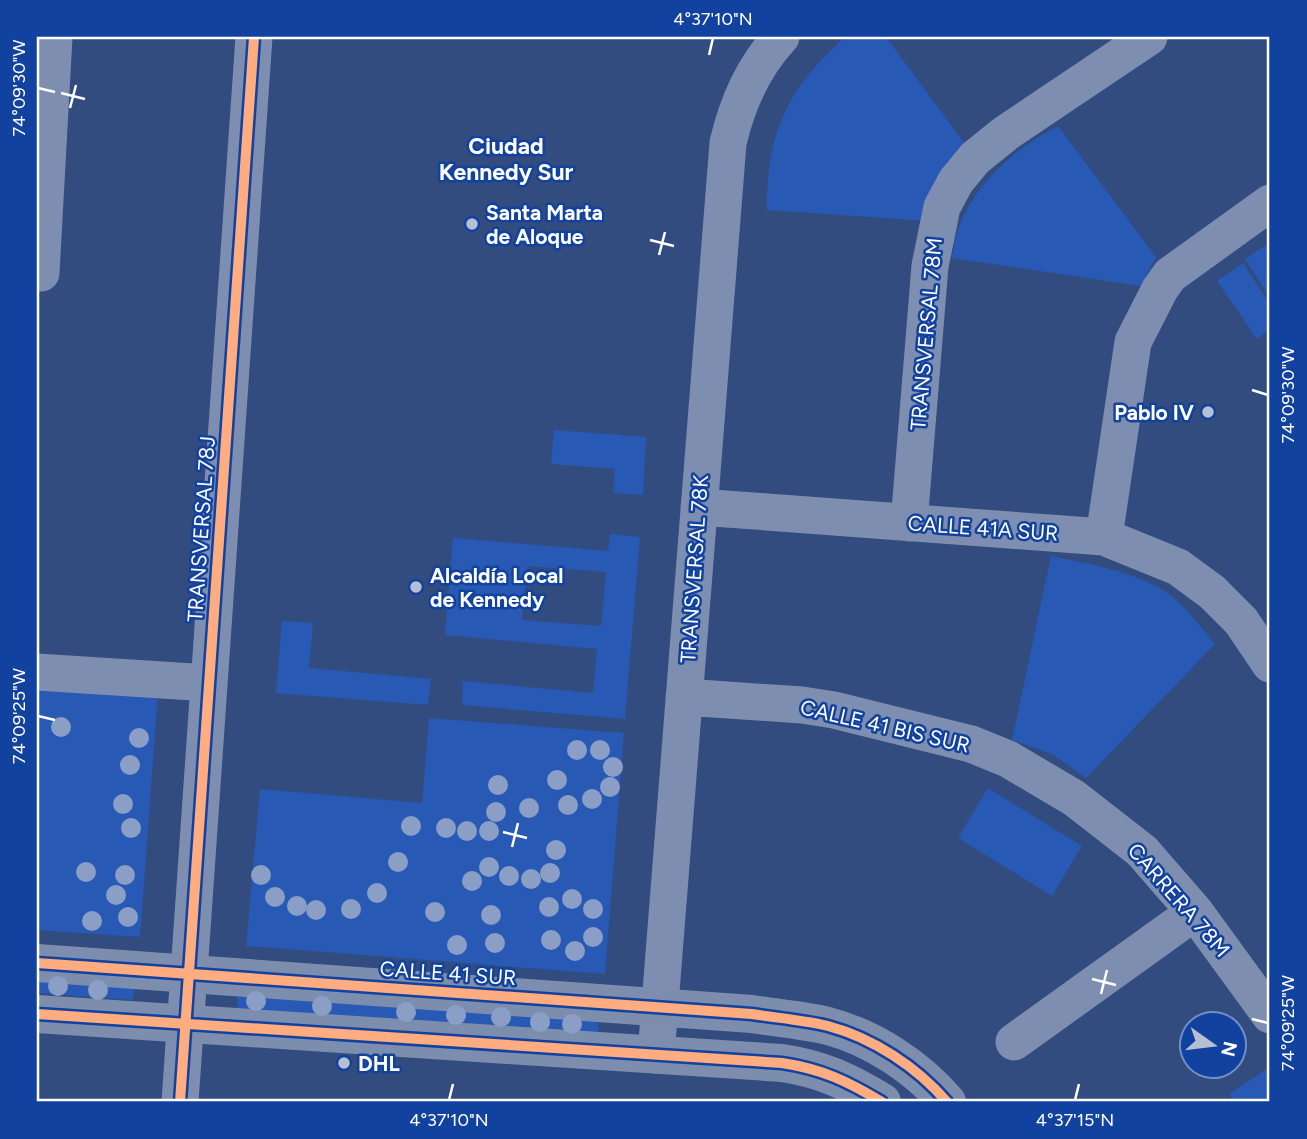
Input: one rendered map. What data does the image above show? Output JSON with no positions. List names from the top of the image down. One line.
{"streets":{"main road":["CALLE 41 SUR"],"street":["TRANSVERSAL 78M","CALLE 41A SUR","TRANSVERSAL 78J","TRANSVERSAL 78K","CALLE 41 BIS SUR","CARRERA 78M"]},"crossings":[["TRANSVERSAL 78M","CALLE 41A SUR"],["CALLE 41A SUR","TRANSVERSAL 78K"],["TRANSVERSAL 78J","CALLE 41 SUR"],["TRANSVERSAL 78K","CALLE 41 BIS SUR"],["TRANSVERSAL 78K","CALLE 41 SUR"],["CALLE 41 BIS SUR","CARRERA 78M"]],"districts":["Ciudad Kennedy Sur"],"places":["Santa Marta de Aloque","Pablo IV","Alcaldía Local de Kennedy","DHL"],"north":"right","coordinates":["4°37'10\"N","74°09'30\"W","74°09'25\"W","4°37'15\"N"]}
